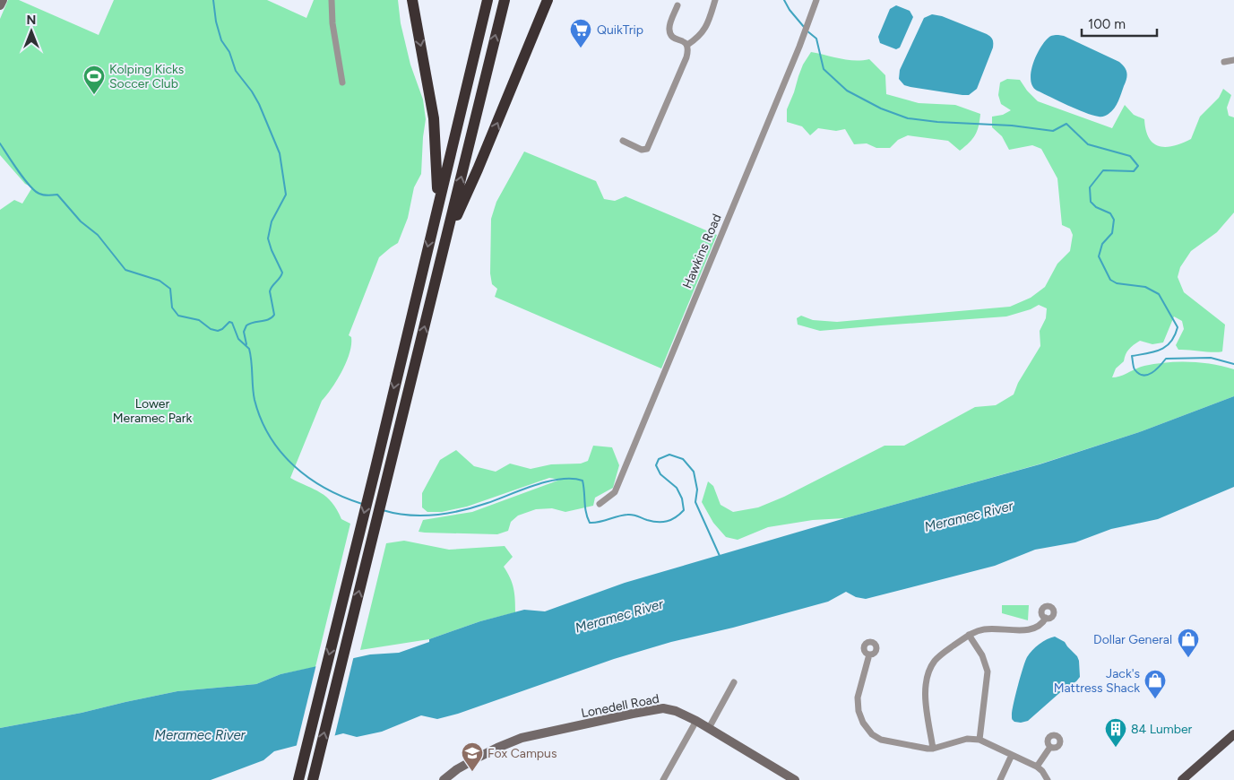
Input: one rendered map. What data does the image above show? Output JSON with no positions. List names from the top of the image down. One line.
{"streets":{"street":["Hawkins Road","Lonedell Road"]},"water":["Meramec River"],"parks":["Lower Meramec Park"],"places":{"supermarket":["QuikTrip"],"sports":["Kolping Kicks Soccer Club"],"shop":["Dollar General","Jack's Mattress Shack"],"building":["84 Lumber"],"school or university":["Fox Campus"]},"scale_bar":"100 m","north":"top"}
